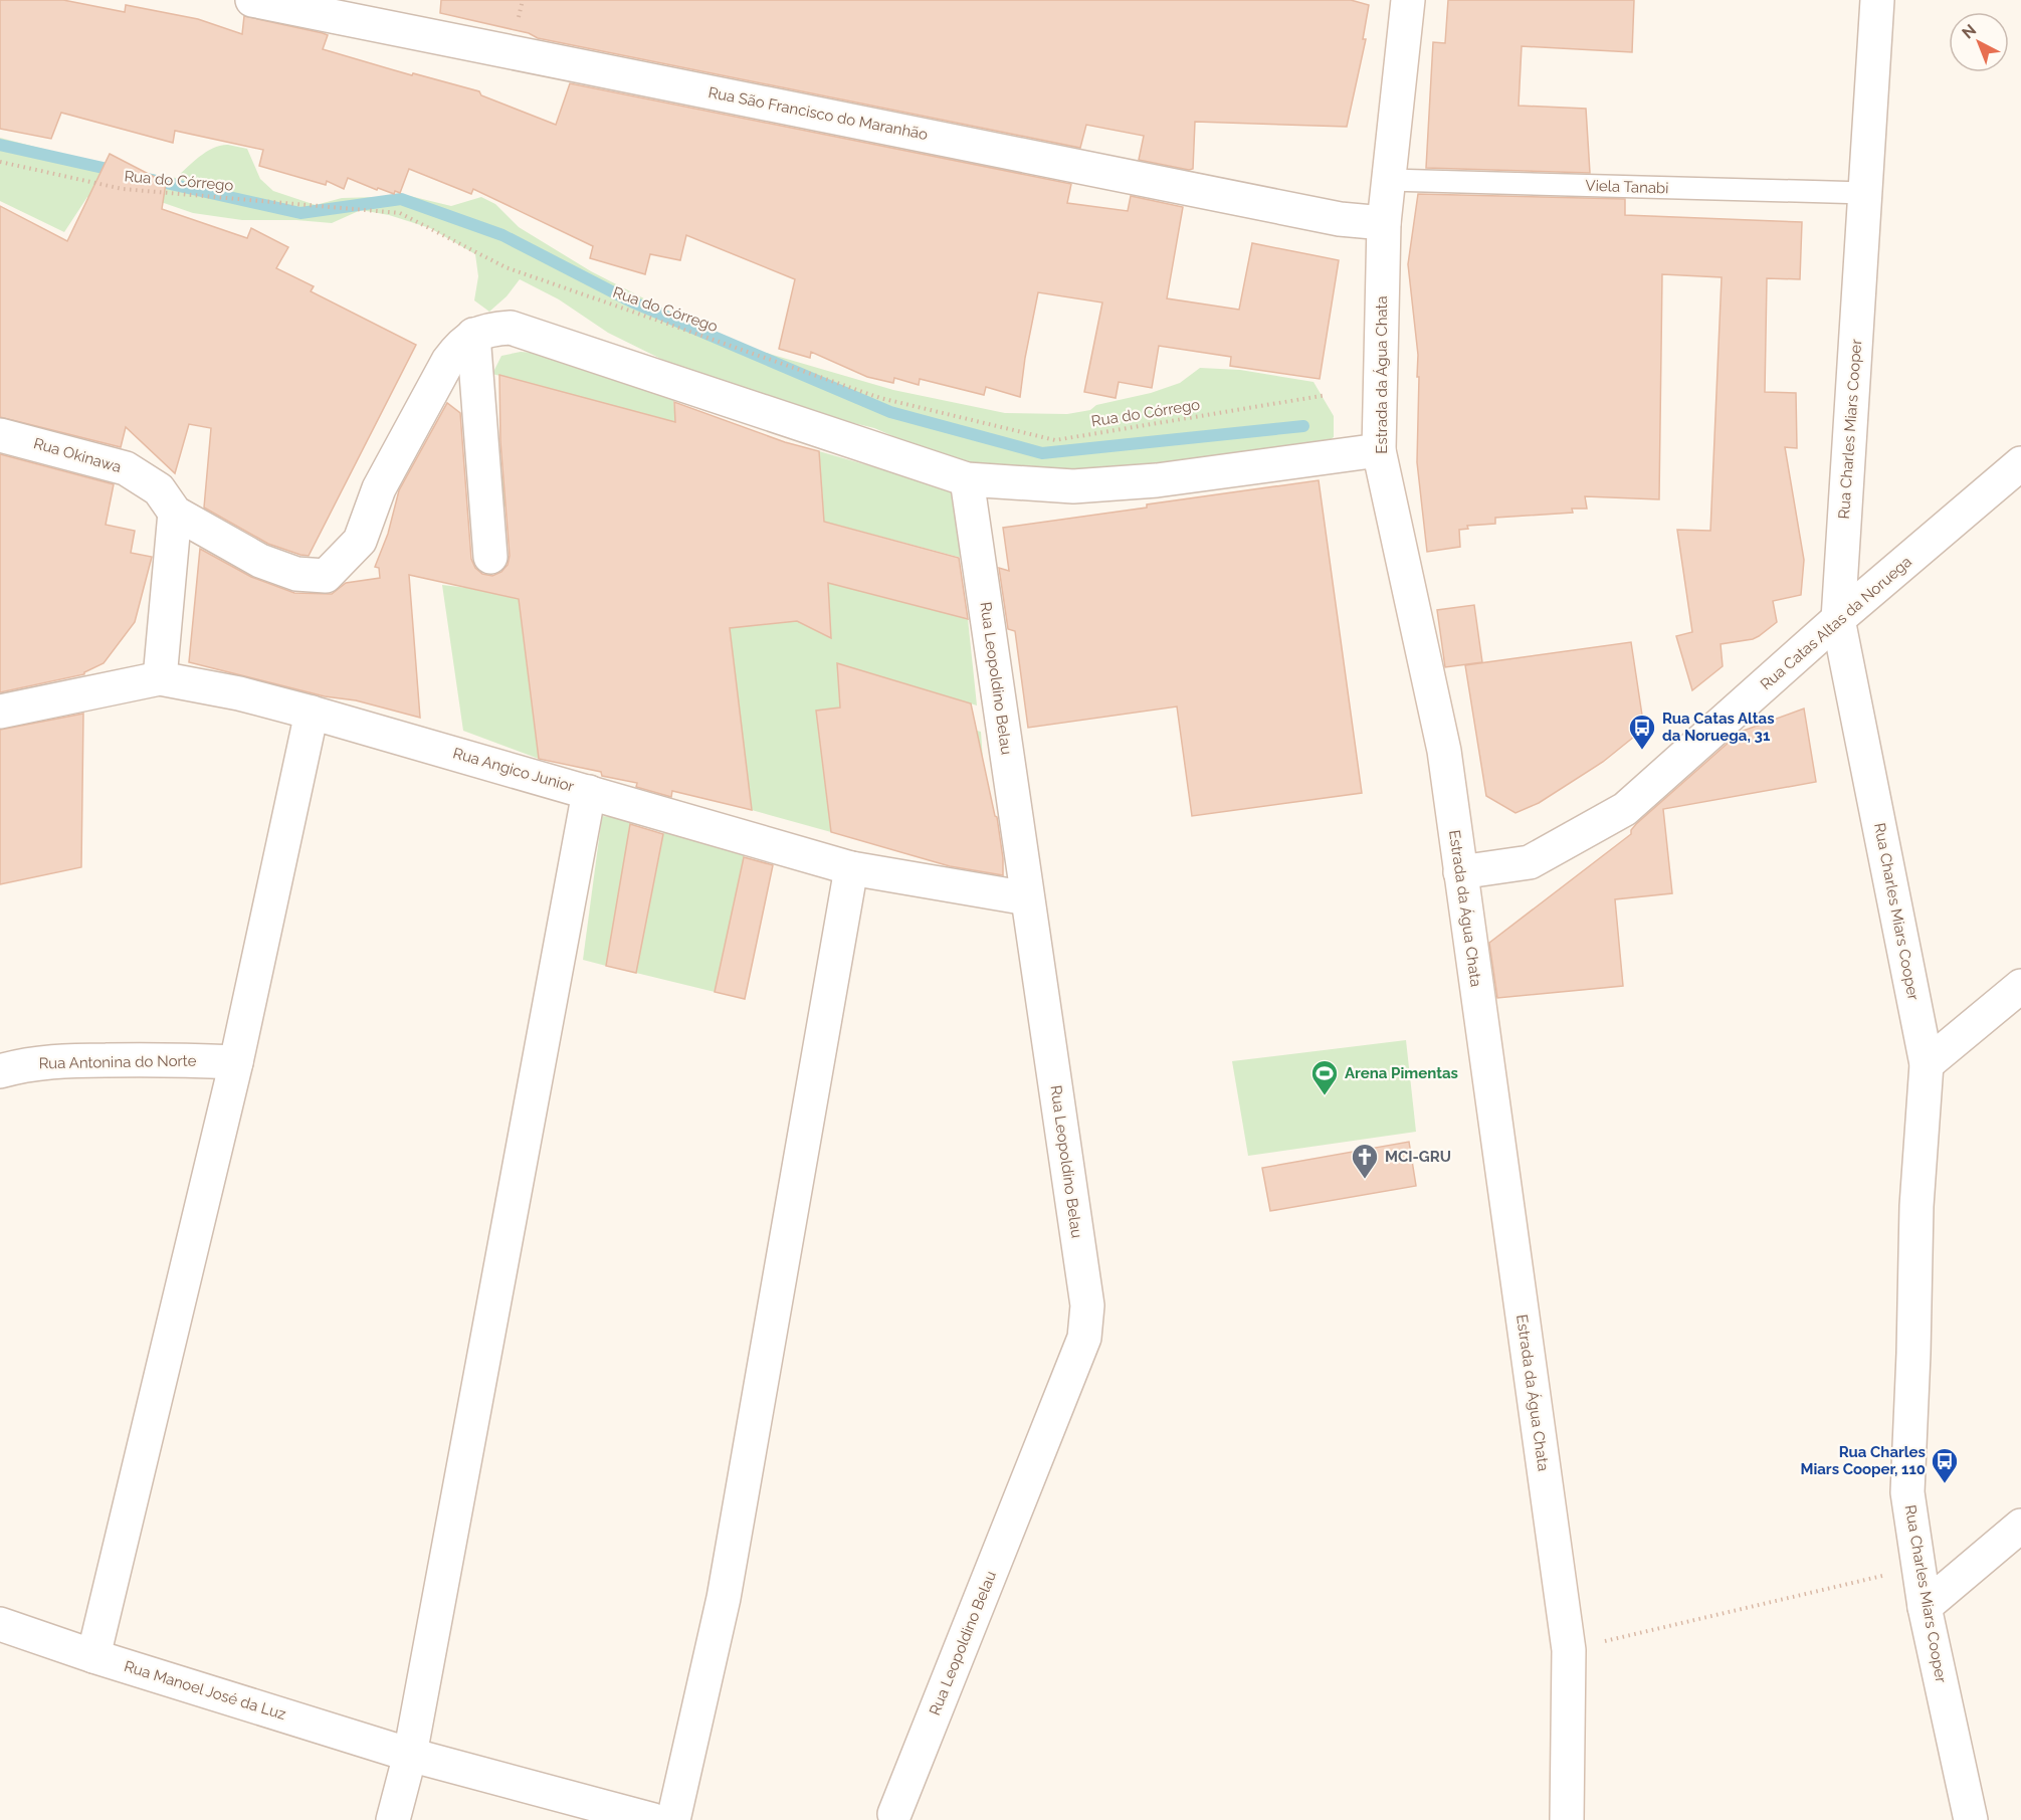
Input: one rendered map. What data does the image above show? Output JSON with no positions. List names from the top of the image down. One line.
{"streets":{"street":["Rua São Francisco do Maranhão","Estrada da Água Chata","Rua Charles Miars Cooper","Rua Okinawa","Rua Catas Altas da Noruega","Rua Leopoldino Belau","Rua Angico Junior","Rua Antonina do Norte","Rua Manoel José da Luz"],"lane":["Viela Tanabi"],"path":["Rua do Córrego"]},"crossings":[["Rua São Francisco do Maranhão","Estrada da Água Chata"],["Viela Tanabi","Estrada da Água Chata"],["Viela Tanabi","Rua Charles Miars Cooper"],["Estrada da Água Chata","Rua Catas Altas da Noruega"],["Rua Charles Miars Cooper","Rua Catas Altas da Noruega"],["Rua Leopoldino Belau","Rua Angico Junior"]],"places":{"bus stop":["Rua Catas Altas da Noruega, 31","Rua Charles Miars Cooper, 110"],"sports":["Arena Pimentas"],"church":["MCI-GRU"]},"north":"top left"}
